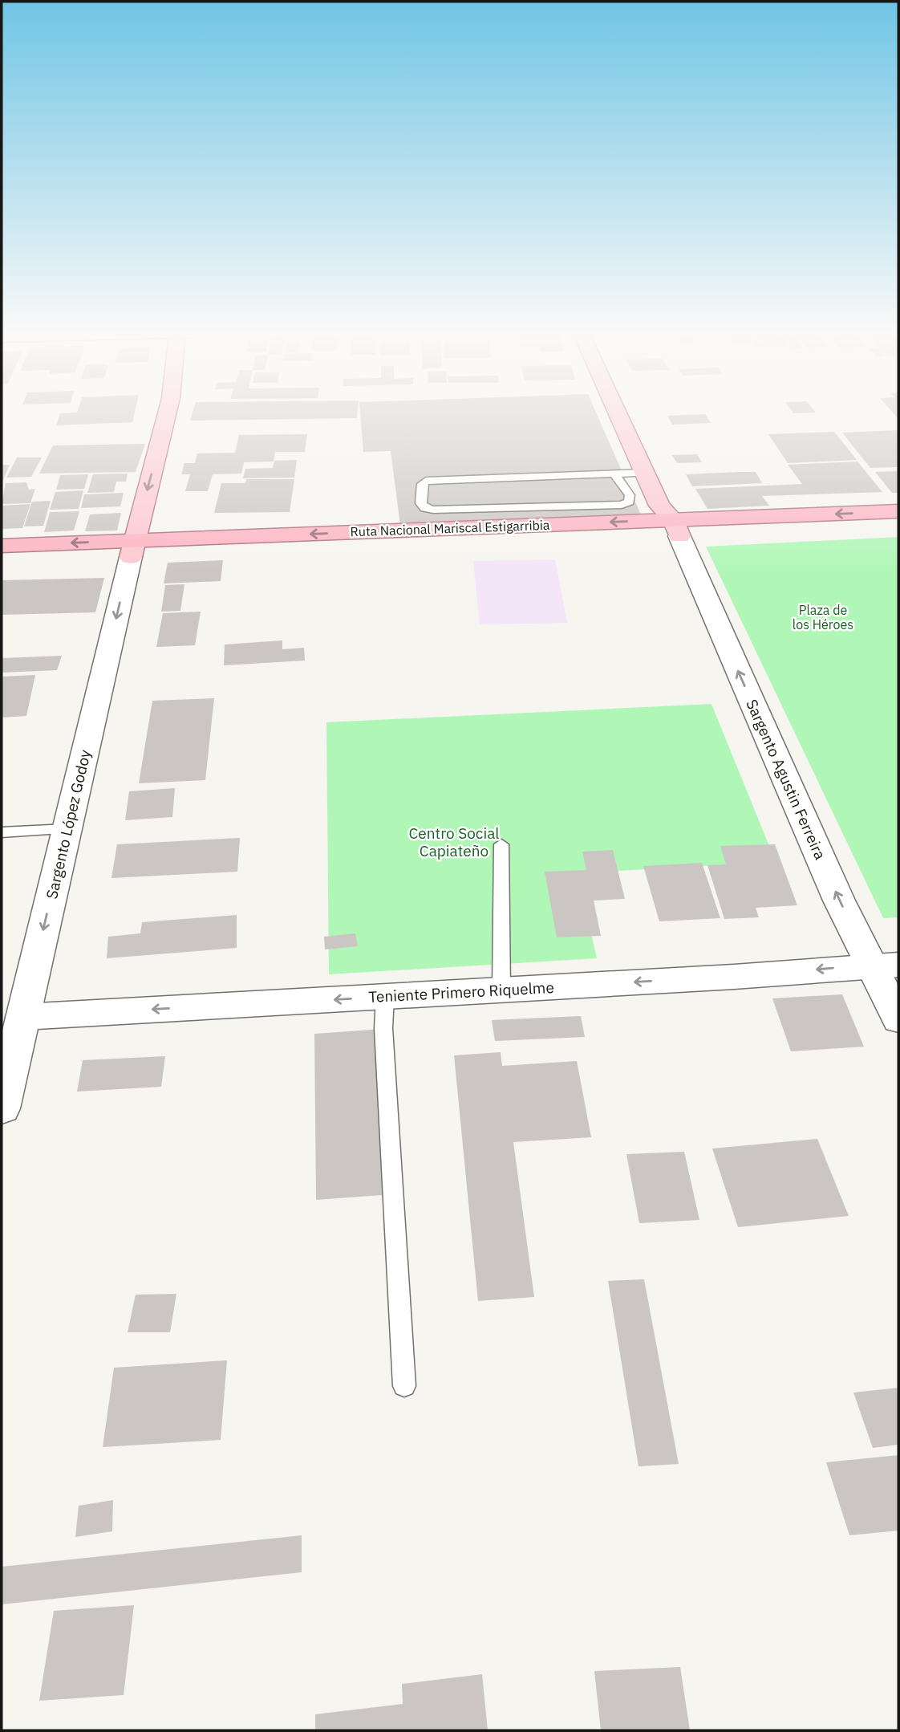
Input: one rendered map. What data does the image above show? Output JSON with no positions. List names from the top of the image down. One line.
{"streets":{"highway":["Ruta Nacional Mariscal Estigarribia"],"main road":["Sargento Agustin Ferreira","Sargento López Godoy","Teniente Primero Riquelme"]},"crossings":[["Ruta Nacional Mariscal Estigarribia","Sargento Agustin Ferreira"],["Ruta Nacional Mariscal Estigarribia","Sargento López Godoy"],["Sargento Agustin Ferreira","Teniente Primero Riquelme"],["Sargento López Godoy","Teniente Primero Riquelme"]],"one_way":["Sargento Agustin Ferreira","Sargento López Godoy","Teniente Primero Riquelme"],"parks":["Plaza de los Héroes","Centro Social Capiateño"]}
